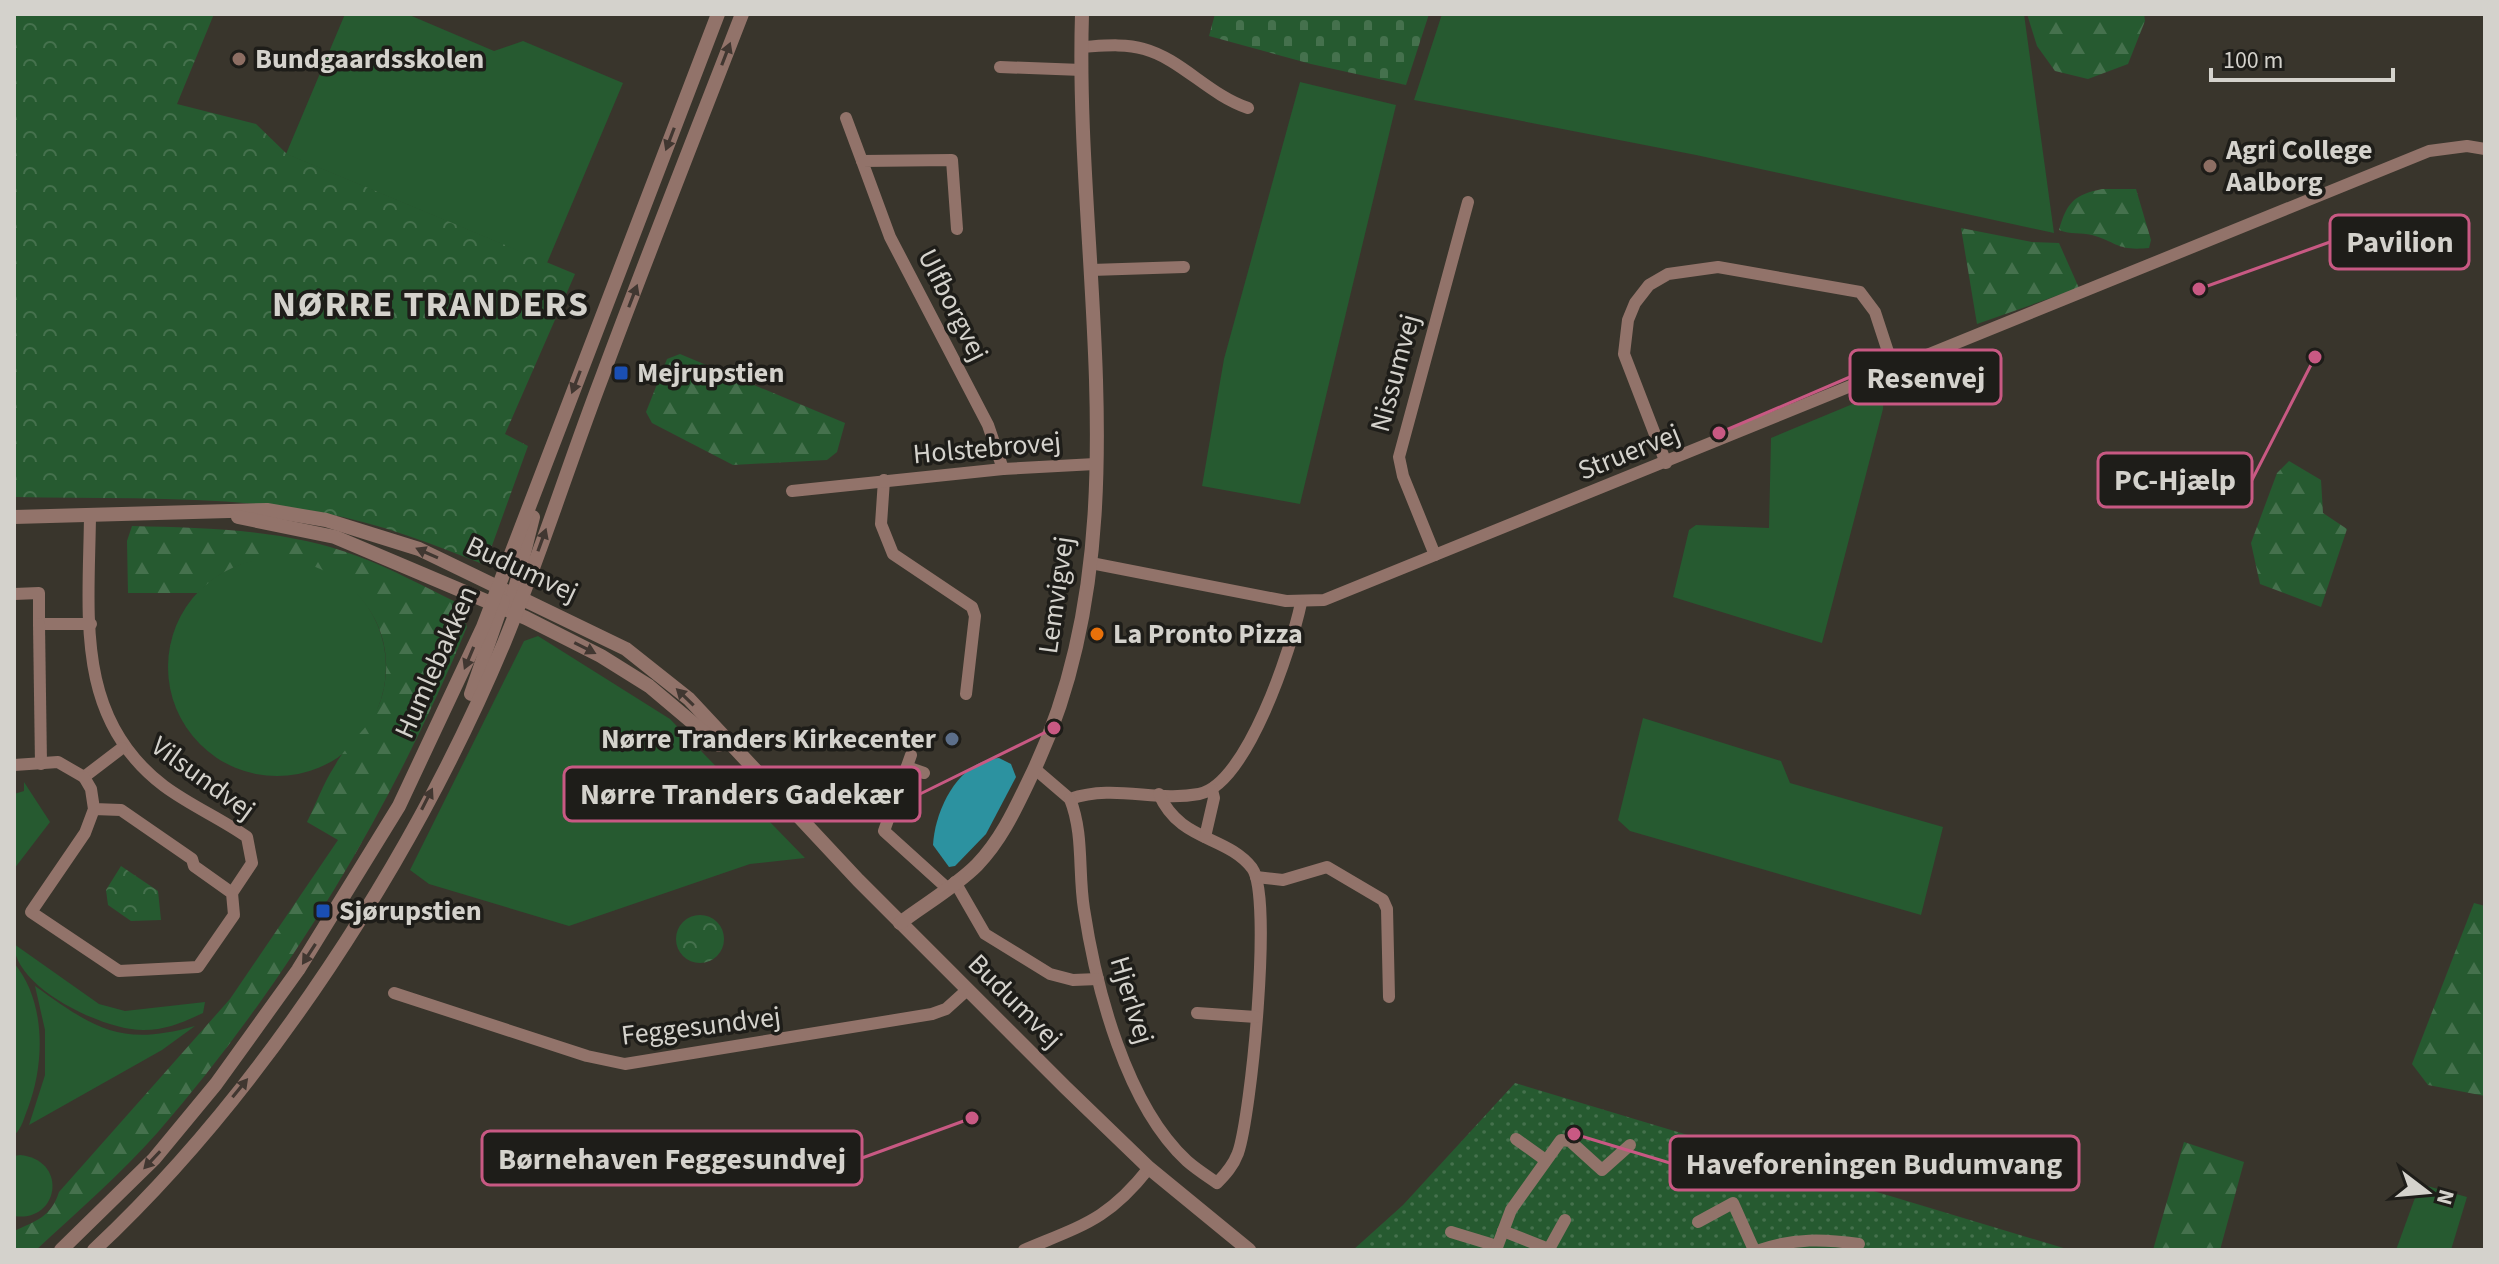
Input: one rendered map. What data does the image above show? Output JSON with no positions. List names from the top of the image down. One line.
{"streets":{"street":["Ulfborgvej","Nissumvej","Holstebrovej","Struervej","Budumvej","Lemvigvej","Humlebakken","Vilsundvej","Hjerlvej","Feggesundvej"]},"crossings":[["Ulfborgvej","Holstebrovej"],["Nissumvej","Struervej"],["Holstebrovej","Lemvigvej"],["Struervej","Lemvigvej"],["Budumvej","Lemvigvej"],["Budumvej","Humlebakken"],["Budumvej","Vilsundvej"],["Budumvej","Feggesundvej"]],"districts":["NØRRE TRANDERS"],"places":{"other":["Bundgaardsskolen","Agri College Aalborg","Pavilion","PC-Hjælp","Resenvej","La Pronto Pizza","Nørre Tranders Gadekær","Nørre Tranders Kirkecenter","Børnehaven Feggesundvej","Haveforeningen Budumvang"],"transit":["Mejrupstien","Sjørupstien"]},"scale_bar":"100 m","north":"right"}
